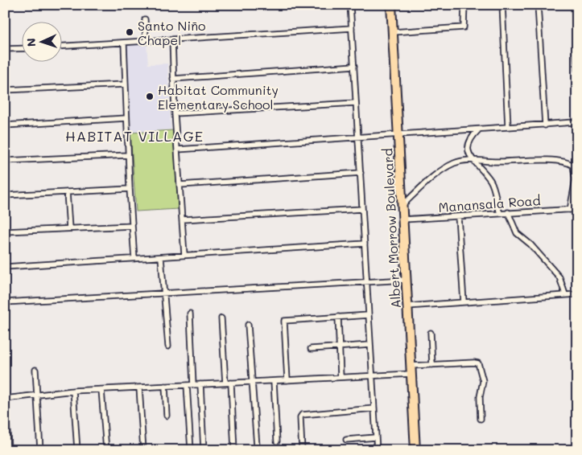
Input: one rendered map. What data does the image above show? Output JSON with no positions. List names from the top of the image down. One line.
{"streets":{"highway":["Albert Morrow Boulevard"],"street":["Manansala Road"]},"crossings":[["Manansala Road","Albert Morrow Boulevard"]],"districts":["HABITAT VILLAGE"],"places":["Santo Niño Chapel","Habitat Community Elementary School"],"north":"left"}
